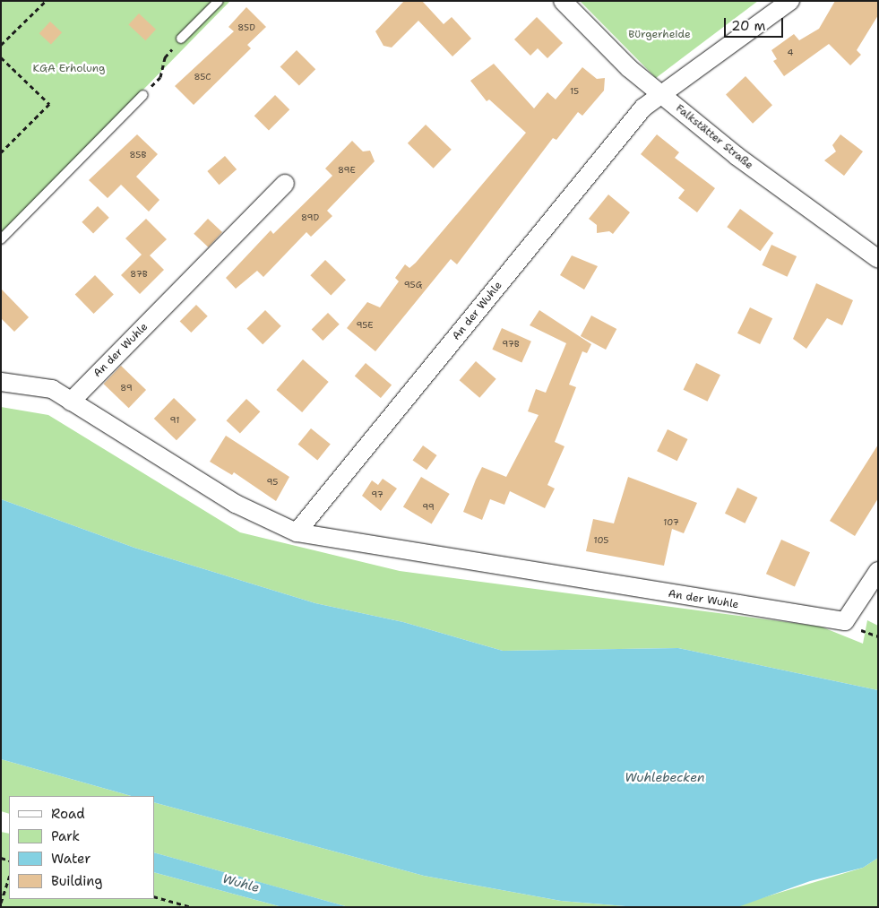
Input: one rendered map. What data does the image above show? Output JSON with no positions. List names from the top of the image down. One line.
{"streets":{"street":["Falkstätter Straße","An der Wuhle"]},"crossings":[["Falkstätter Straße","An der Wuhle"]],"water":["Wuhlebecken","Wuhle"],"parks":["Bürgerheide","KGA Erholung"],"house_numbers":["85D","4","85C","15","85B","89E","89D","87B","95G","95E","97B","89","91","95","97","99","107","105"],"legend":["Road","Park","Water","Building"],"scale_bar":"20 m"}
